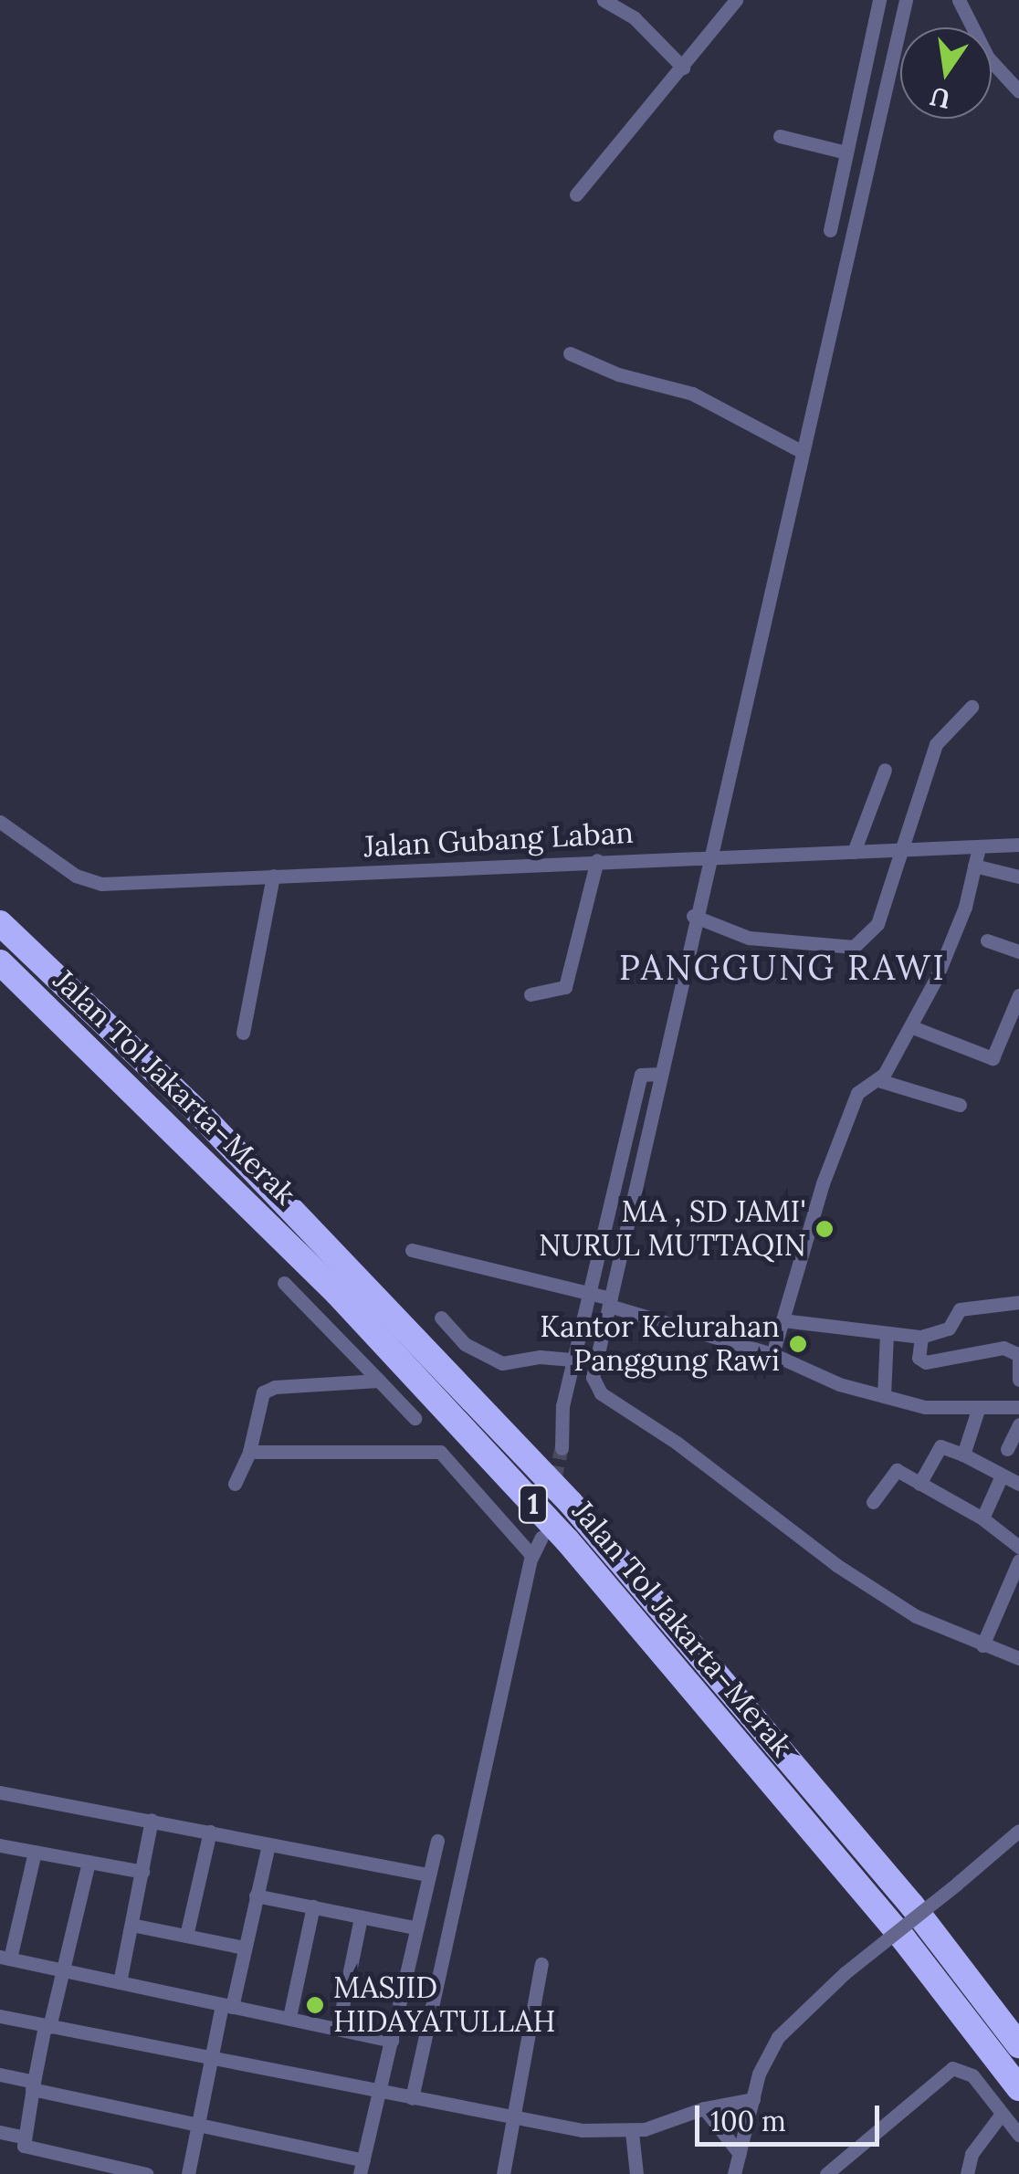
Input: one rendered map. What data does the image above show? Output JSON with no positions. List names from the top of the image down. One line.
{"streets":{"highway":["Jalan Tol Jakarta–Merak","1"],"street":["Jalan Gubang Laban"]},"districts":["PANGGUNG RAWI"],"places":["MA , SD JAMI' NURUL MUTTAQIN","Kantor Kelurahan Panggung Rawi","MASJID HIDAYATULLAH"],"scale_bar":"100 m","north":"bottom"}
